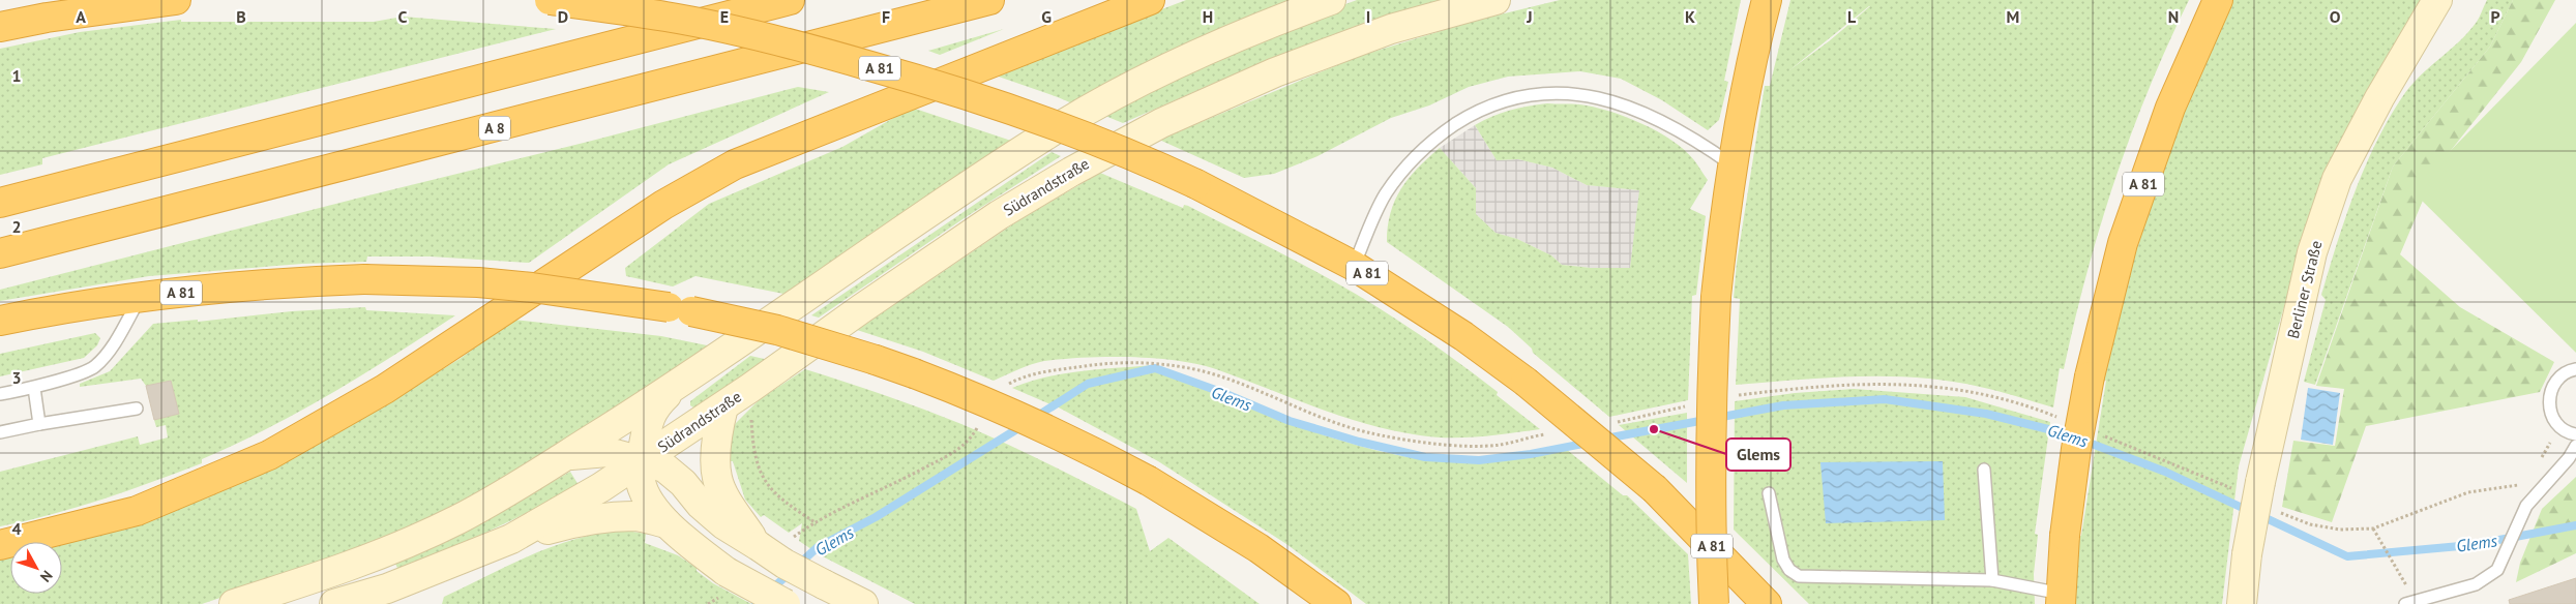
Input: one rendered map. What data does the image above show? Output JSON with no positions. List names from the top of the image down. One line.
{"streets":{"highway":["A 81","A 8"],"main road":["Südrandstraße","Berliner Straße"]},"water":["Glems"],"places":["Glems"],"north":"bottom right","grid":{"columns":["A","B","C","D","E","F","G","H","I","J","K","L","M","N","O","P"],"rows":["1","2","3","4"]}}
